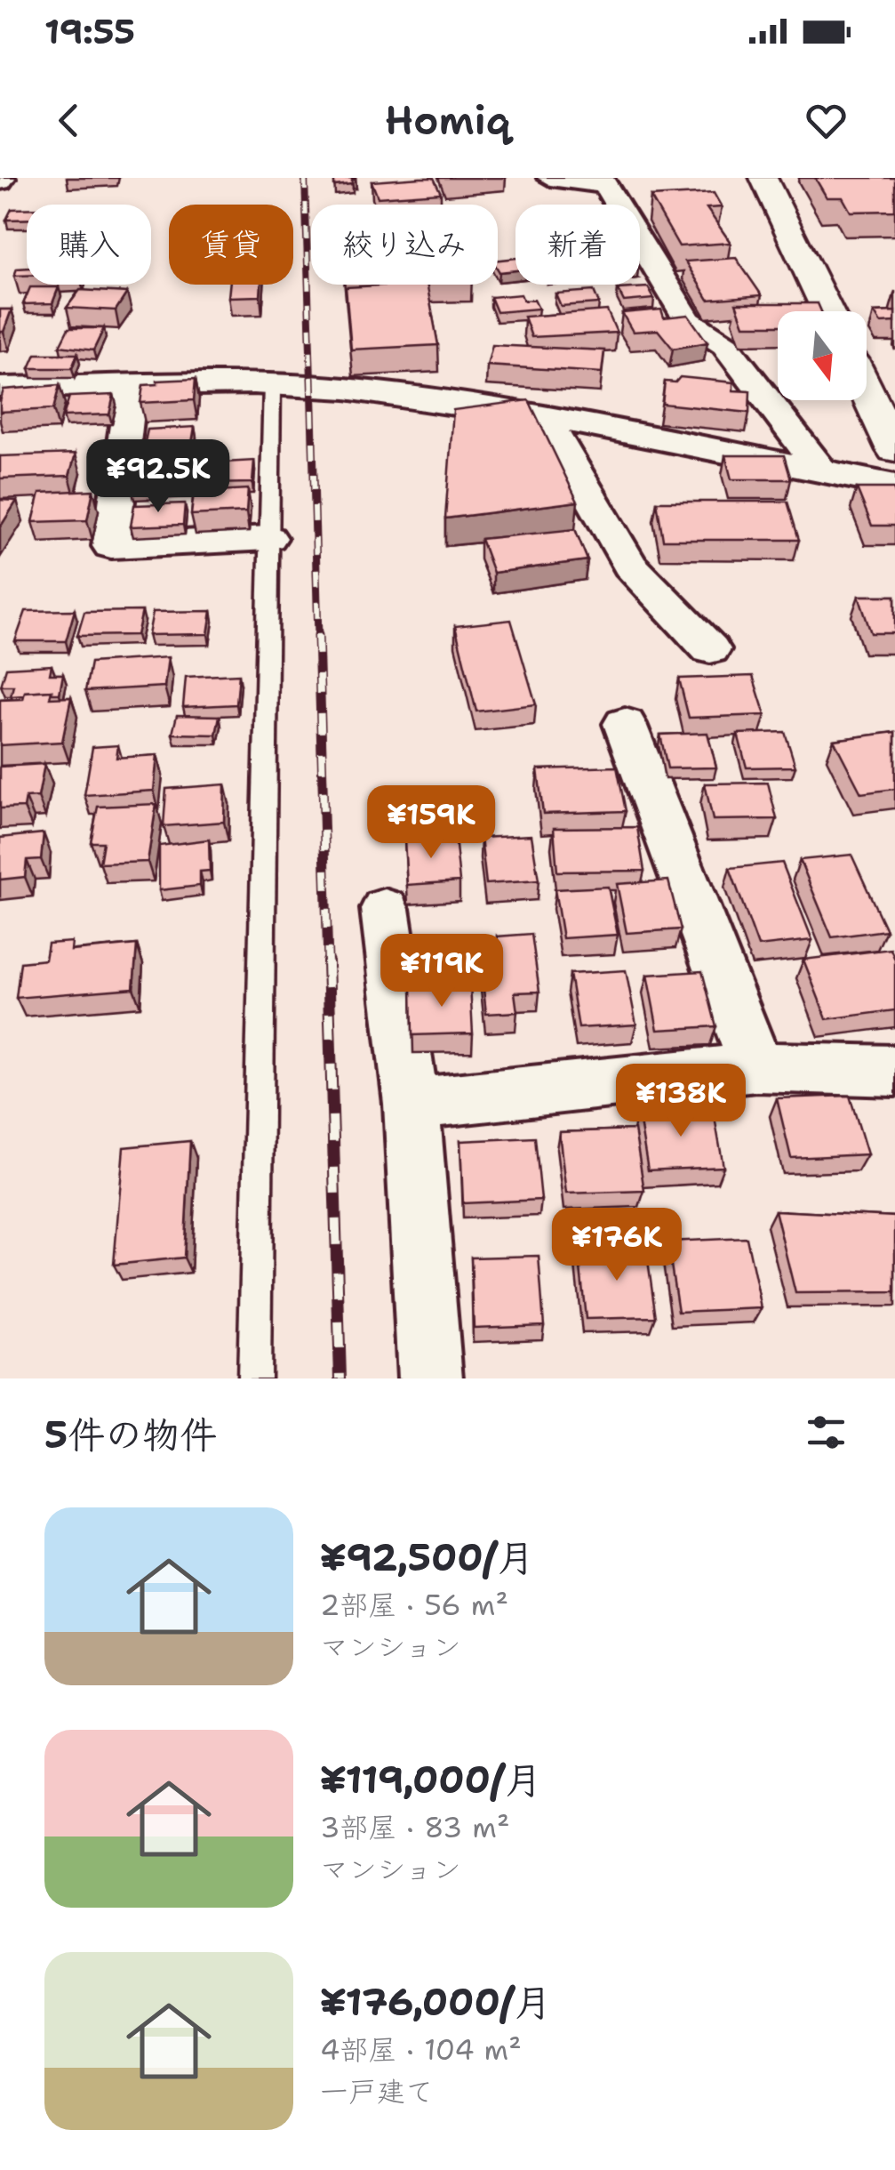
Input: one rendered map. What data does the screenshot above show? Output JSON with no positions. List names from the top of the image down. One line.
{"north":"bottom","page":{"status":"19:55","header":"Homiq","chip":["購入","賃貸","絞り込み","新着"],"price":["¥92.5K","¥159K","¥119K","¥138K","¥176K"],"heading":"5件の物件","list":[{"name":"¥92,500/月","note":"2部屋 · 56 m² · マンション"},{"name":"¥119,000/月","note":"3部屋 · 83 m² · マンション"},{"name":"¥176,000/月","note":"4部屋 · 104 m² · 一戸建て"}]}}
